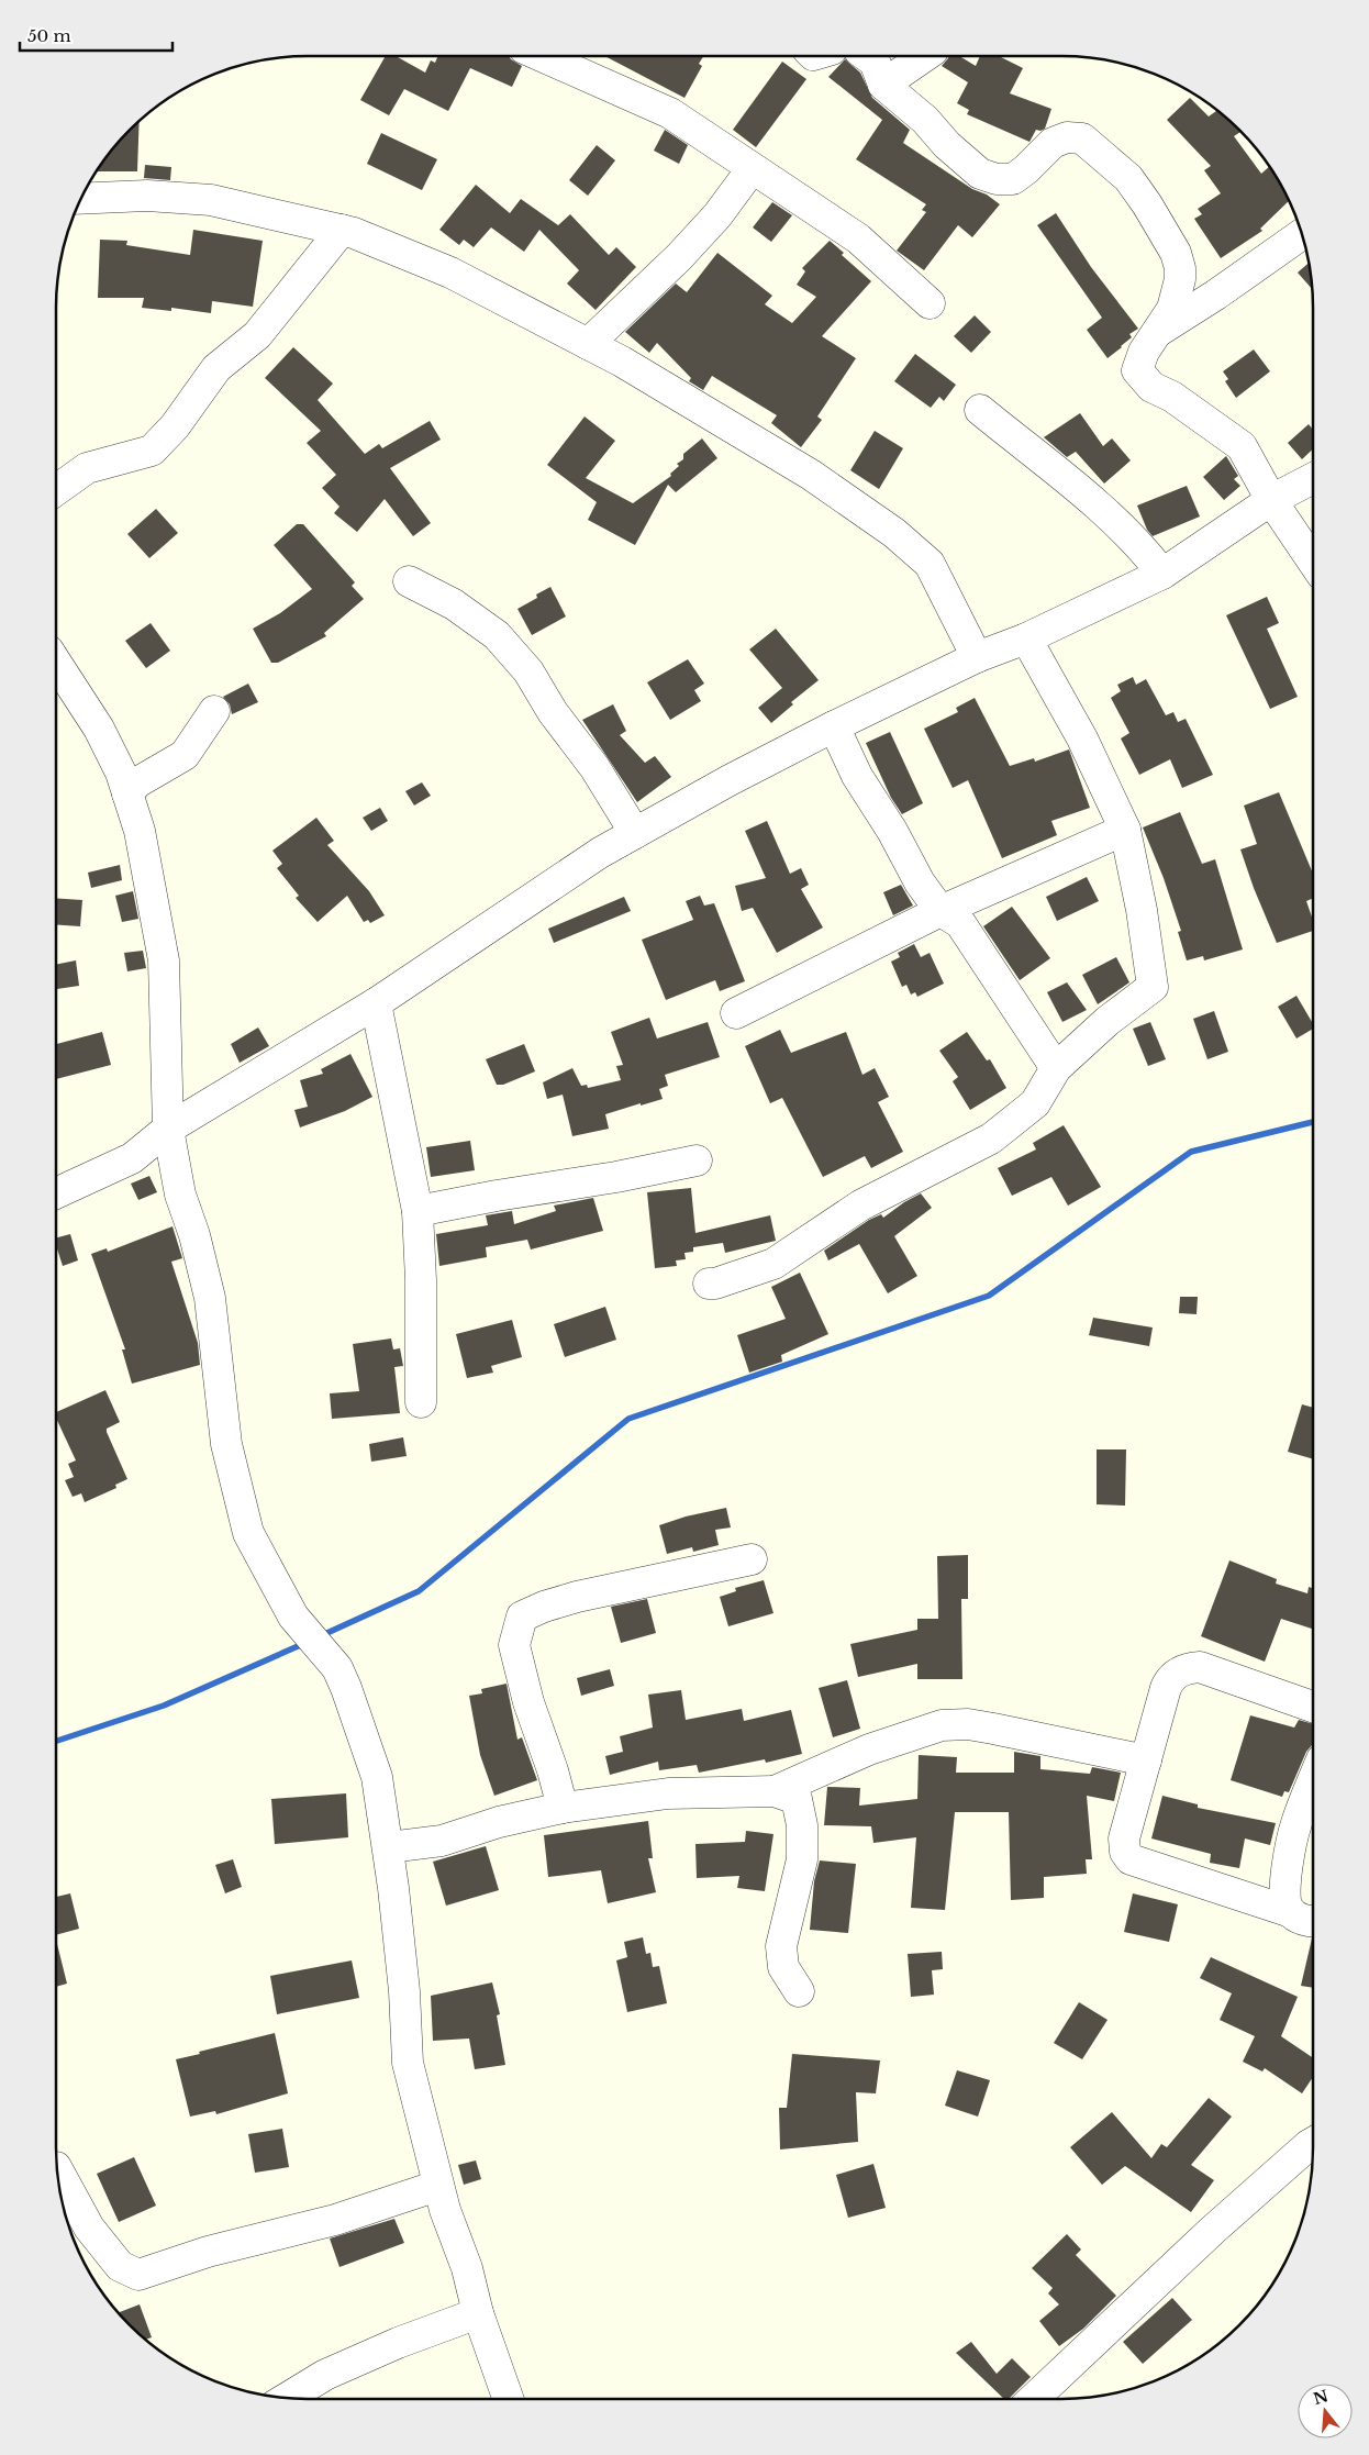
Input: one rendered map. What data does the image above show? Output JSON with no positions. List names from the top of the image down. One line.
{"scale_bar":"50 m","north":"top"}
